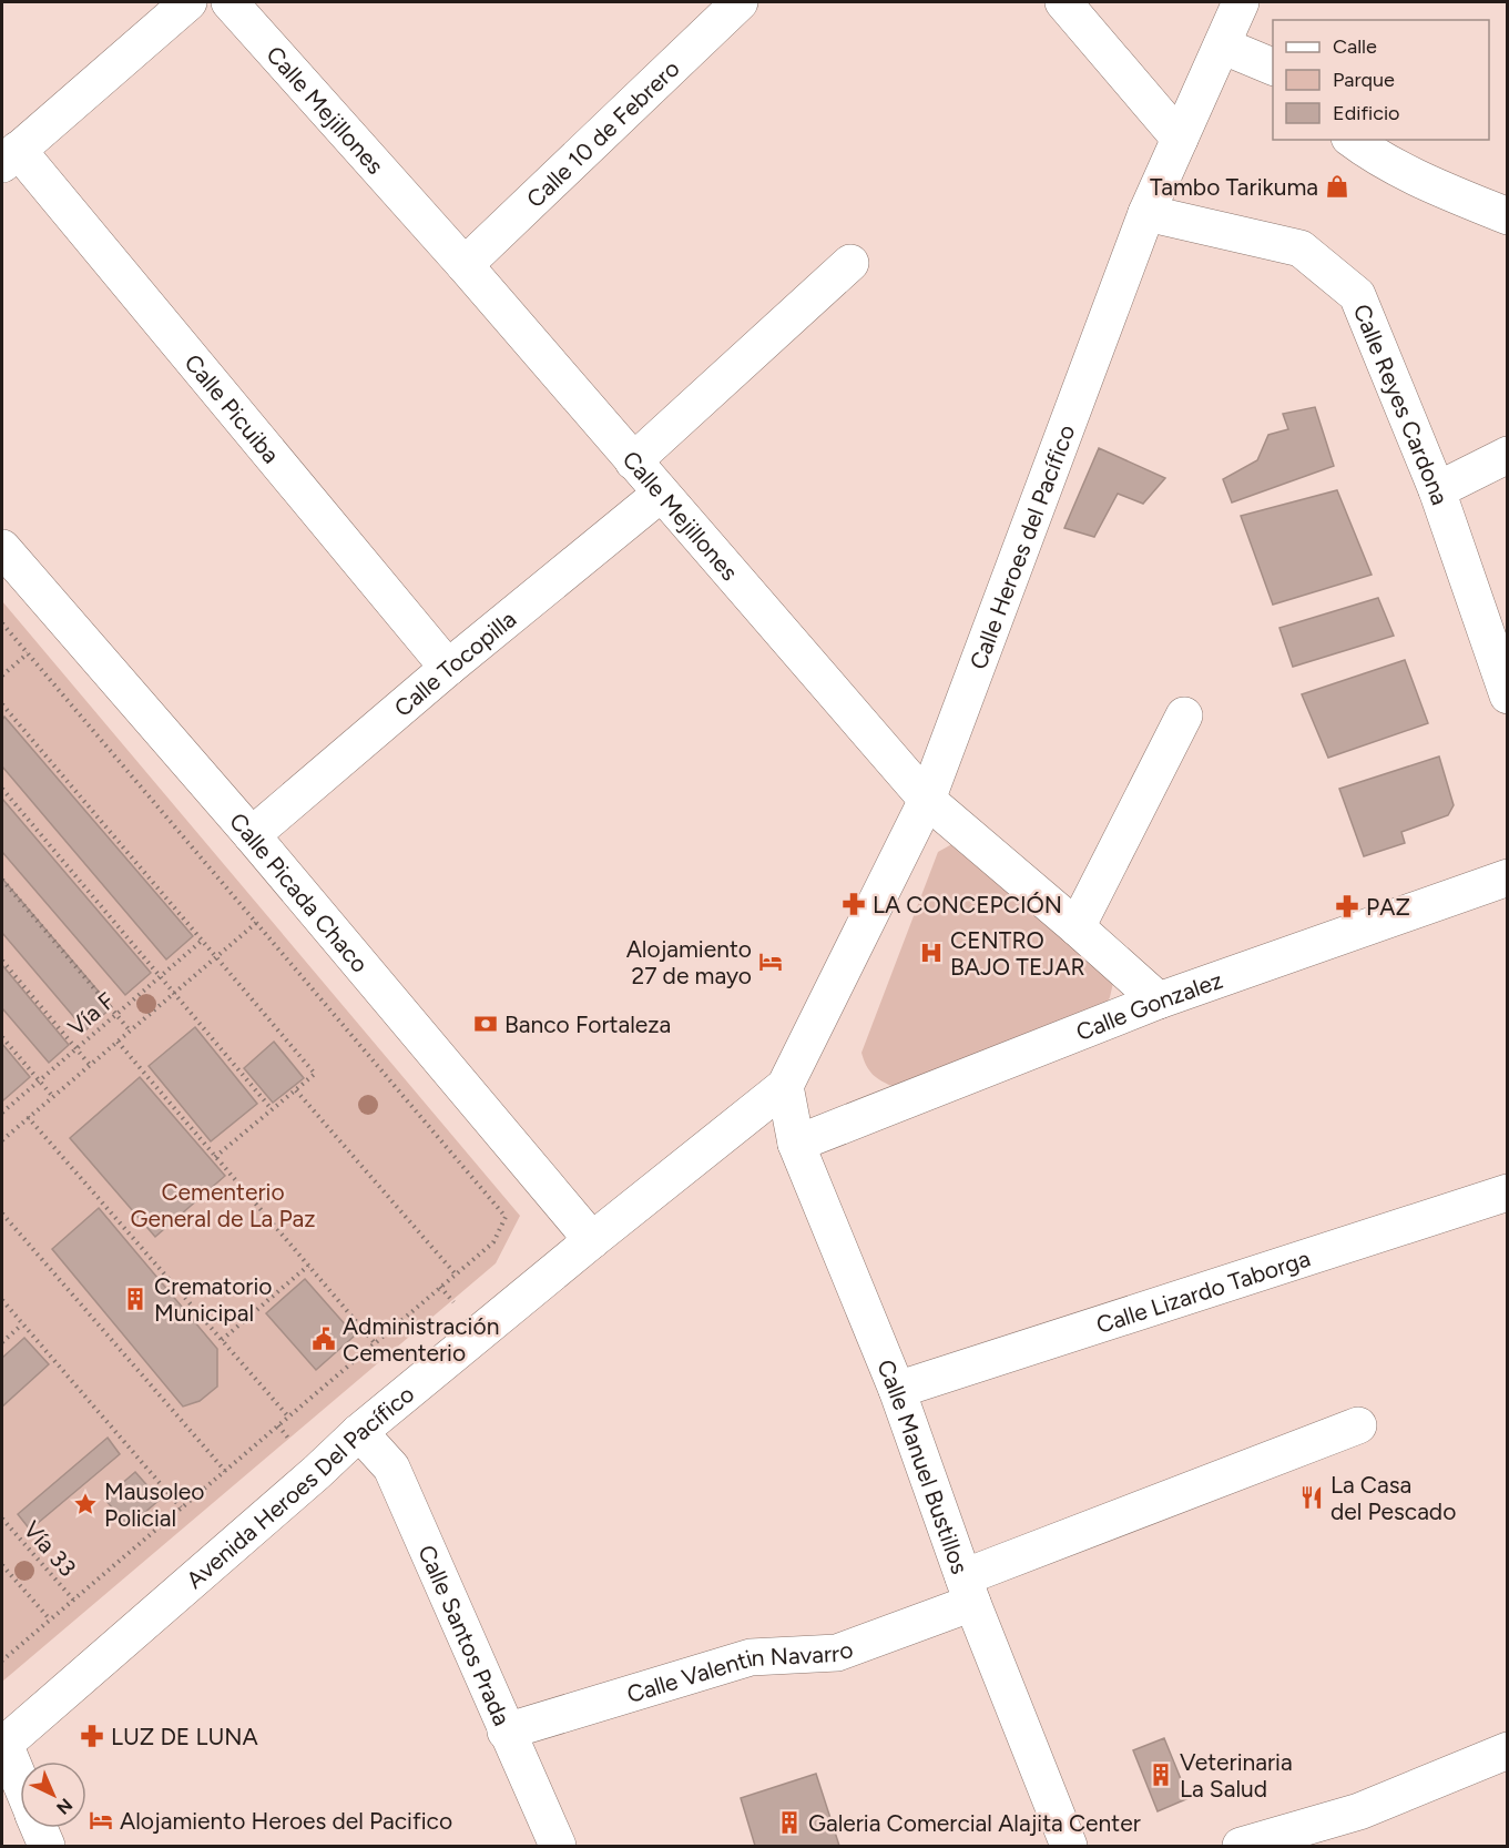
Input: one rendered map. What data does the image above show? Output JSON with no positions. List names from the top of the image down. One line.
{"streets":{"street":["Calle Mejillones","Calle 10 de Febrero","Calle Reyes Cardona","Calle Picuiba","Calle Heroes del Pacífico","Calle Tocopilla","Calle Picada Chaco","Calle Gonzalez","Calle Lizardo Taborga","Calle Manuel Bustillos","Avenida Heroes Del Pacífico","Calle Santos Prada","Calle Valentin Navarro"],"path":["Vía F","Vía 33"]},"crossings":[["Calle Mejillones","Calle 10 de Febrero"],["Calle Mejillones","Calle Heroes del Pacífico"],["Calle Mejillones","Calle Tocopilla"],["Calle Mejillones","Calle Gonzalez"],["Calle Reyes Cardona","Calle Heroes del Pacífico"],["Calle Picuiba","Calle Tocopilla"],["Calle Heroes del Pacífico","Calle Manuel Bustillos"],["Calle Heroes del Pacífico","Avenida Heroes Del Pacífico"],["Calle Tocopilla","Calle Picada Chaco"],["Calle Picada Chaco","Avenida Heroes Del Pacífico"],["Calle Gonzalez","Calle Manuel Bustillos"],["Calle Lizardo Taborga","Calle Manuel Bustillos"],["Calle Manuel Bustillos","Avenida Heroes Del Pacífico"],["Calle Manuel Bustillos","Calle Valentin Navarro"],["Avenida Heroes Del Pacífico","Calle Santos Prada"],["Calle Santos Prada","Calle Valentin Navarro"]],"parks":["Cementerio General de La Paz"],"places":{"shop":["Tambo Tarikuma"],"pharmacy":["LA CONCEPCIÓN","PAZ","LUZ DE LUNA"],"hospital":["CENTRO BAJO TEJAR"],"hotel":["Alojamiento 27 de mayo","Alojamiento Heroes del Pacifico"],"bank":["Banco Fortaleza"],"building":["Crematorio Municipal","Veterinaria La Salud","Galeria Comercial Alajita Center"],"public building":["Administración Cementerio"],"restaurant":["La Casa del Pescado"],"place":["Mausoleo Policial"]},"legend":["Calle","Parque","Edificio"],"north":"bottom right"}
